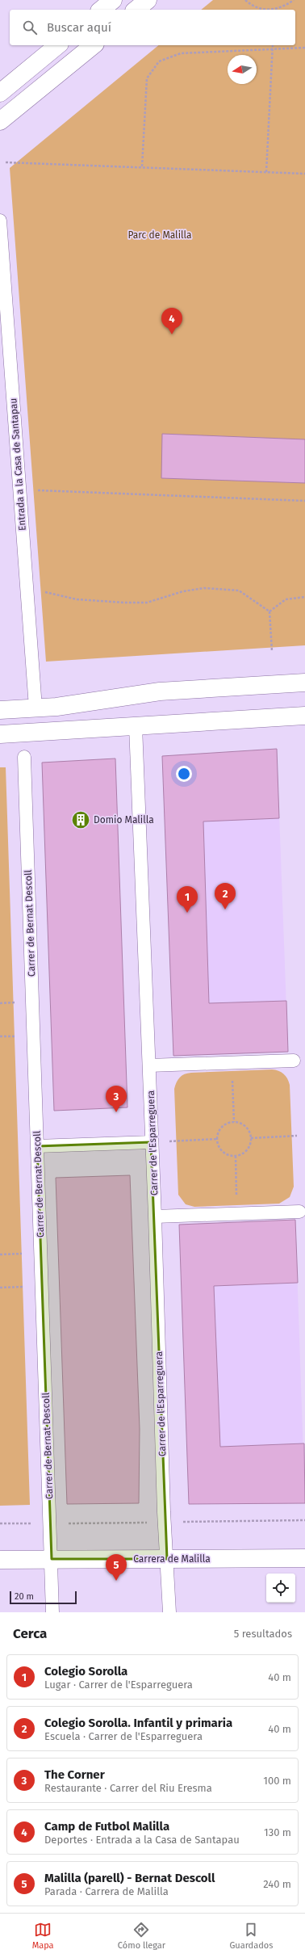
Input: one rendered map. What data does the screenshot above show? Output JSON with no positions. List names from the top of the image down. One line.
{"streets":{"street":["Entrada a la Casa de Santapau","Carrer de Bernat Descoll","Carrer de l'Esparreguera","Carrera de Malilla"]},"crossings":[["Carrer de Bernat Descoll","Carrera de Malilla"],["Carrer de l'Esparreguera","Carrera de Malilla"]],"parks":["Parc de Malilla"],"places":{"building":["Domio Malilla"]},"scale_bar":"20 m","north":"left","page":{"search":"Buscar aquí","pins":["4","2","1","3","5"],"scale":"20 m","heading":["Cerca","5 resultados"],"list":[{"mark":"1","name":"Colegio Sorolla","note":"Lugar · Carrer de l'Esparreguera","value":"40 m"},{"mark":"2","name":"Colegio Sorolla. Infantil y primaria","note":"Escuela · Carrer de l'Esparreguera","value":"40 m"},{"mark":"3","name":"The Corner","note":"Restaurante · Carrer del Riu Eresma","value":"100 m"},{"mark":"4","name":"Camp de Futbol Malilla","note":"Deportes · Entrada a la Casa de Santapau","value":"130 m"},{"mark":"5","name":"Malilla (parell) - Bernat Descoll","note":"Parada · Carrera de Malilla","value":"240 m"}],"nav":["Mapa","Cómo llegar","Guardados"]}}
